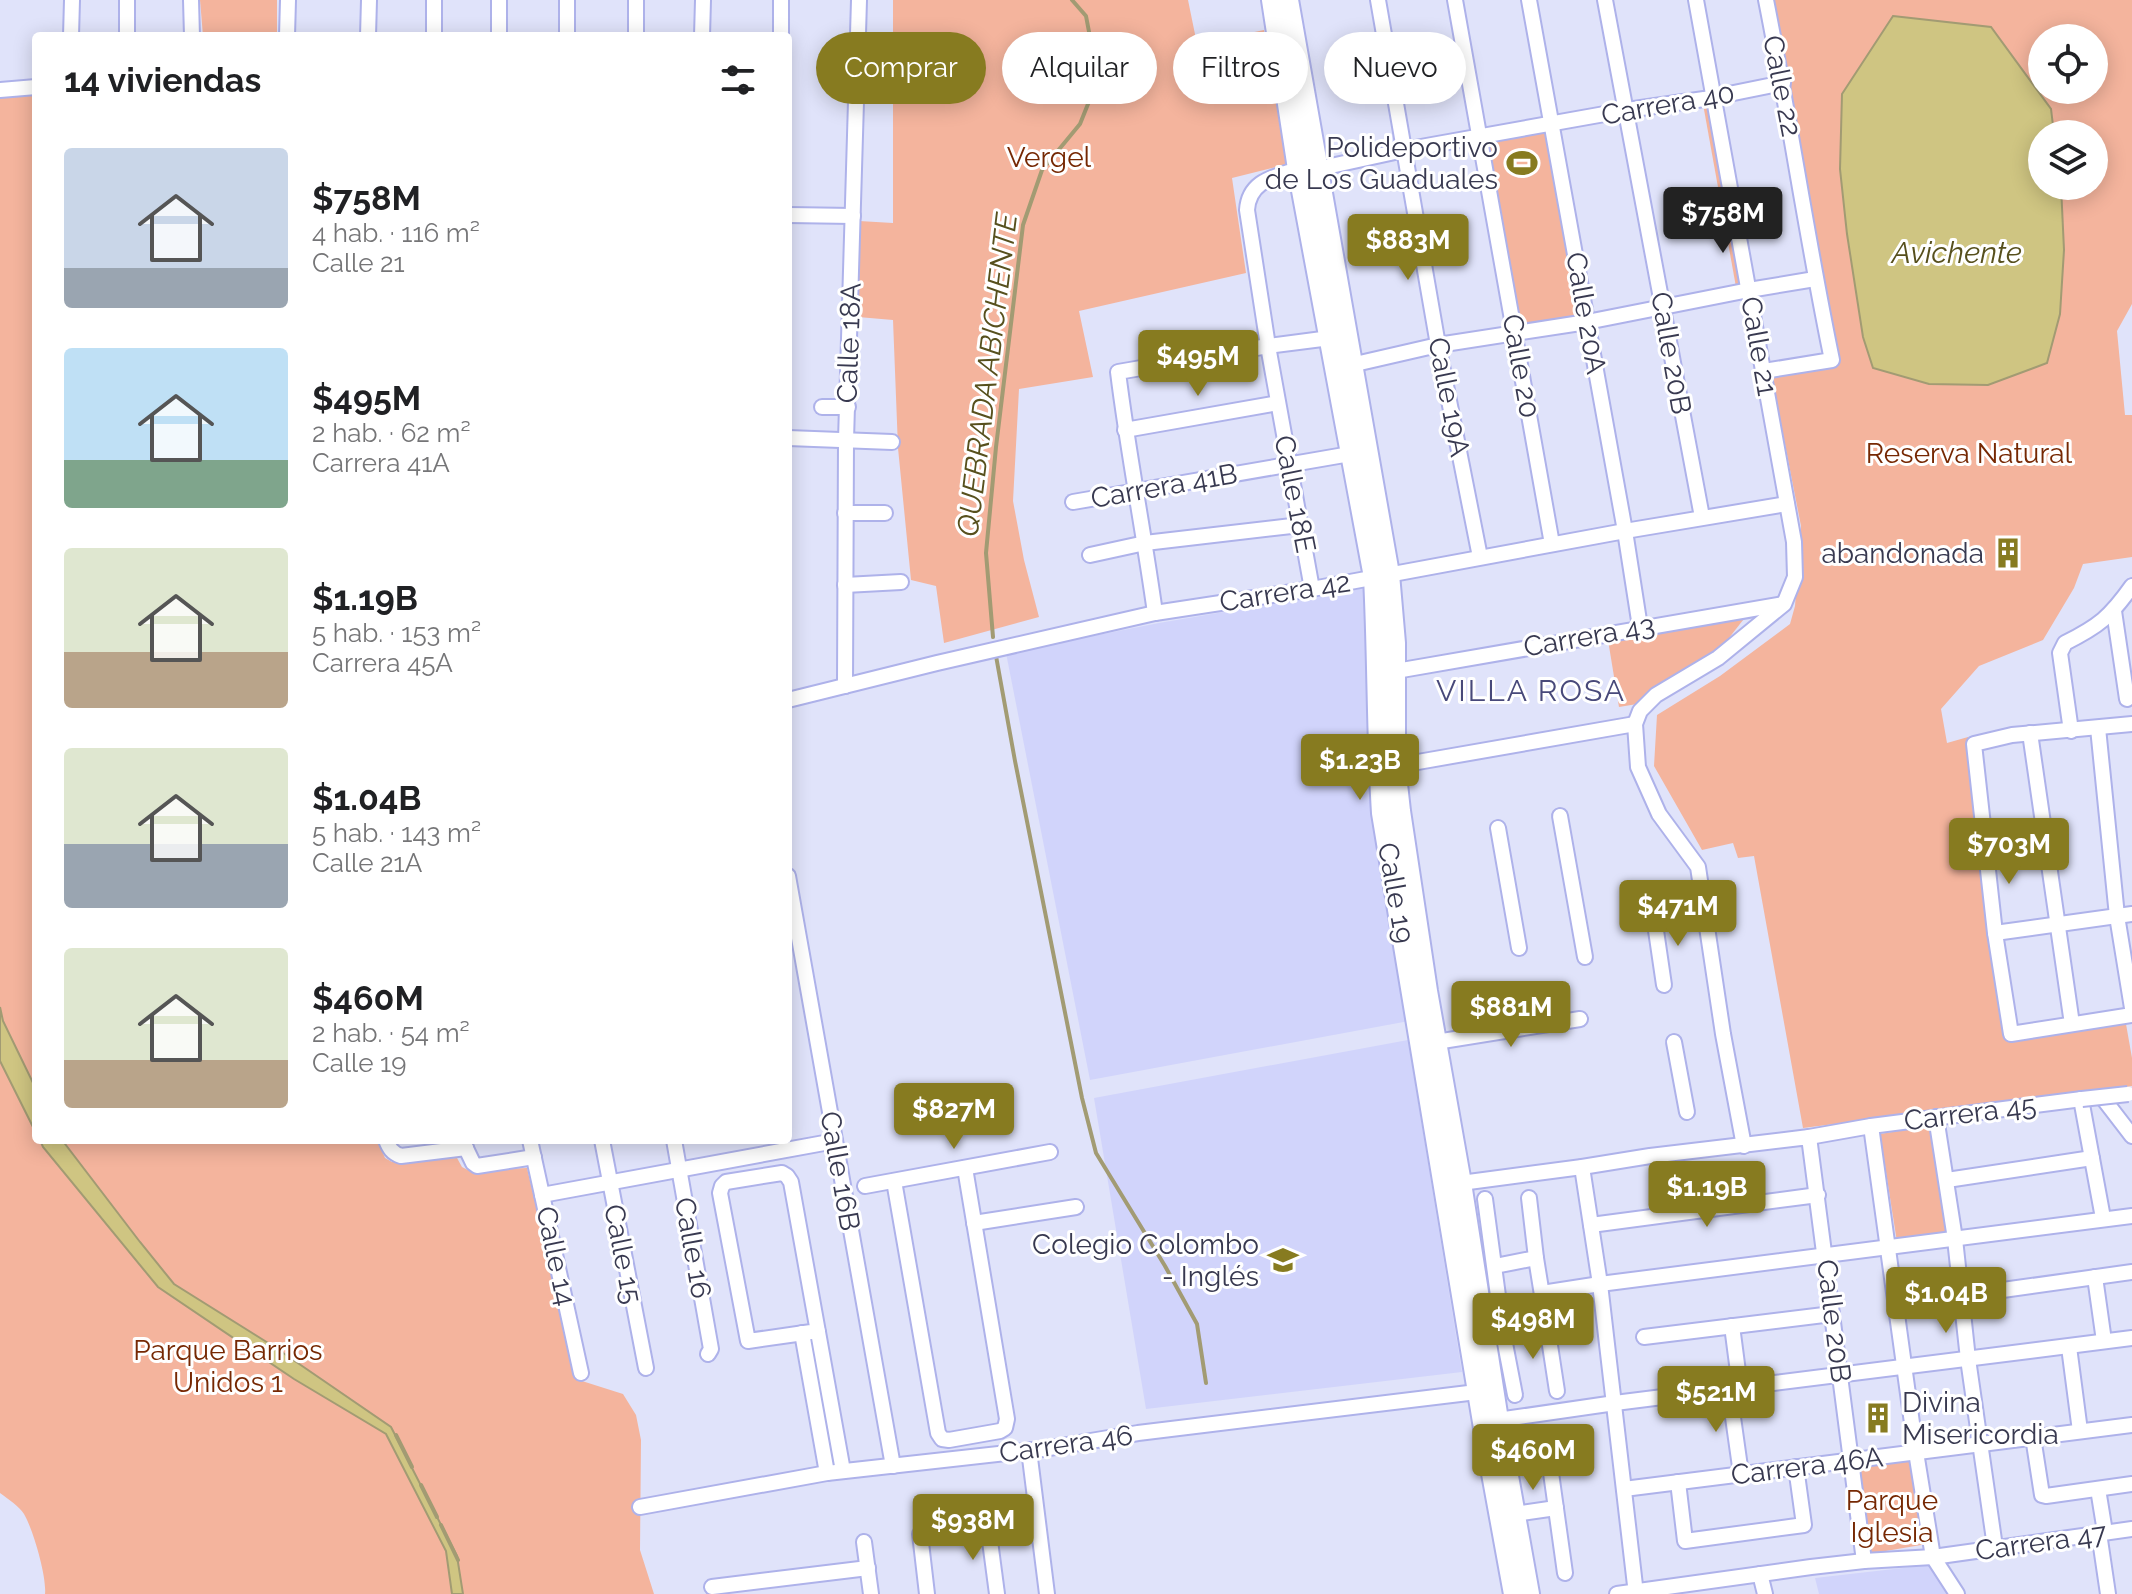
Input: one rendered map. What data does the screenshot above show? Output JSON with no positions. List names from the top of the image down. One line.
{"streets":{"main road":["Calle 19"],"street":["Calle 22","Carrera 40","Calle 20A","Calle 18A","Calle 21","Calle 20B","Calle 20","Calle 19A","Carrera 41B","Calle 18E","Carrera 42","Carrera 43","Carrera 45","Calle 16B","Calle 16","Calle 15","Calle 14","Carrera 46","Carrera 46A","Carrera 47"]},"crossings":[["Calle 22","Carrera 40"],["Calle 22","Calle 21"],["Carrera 40","Calle 20A"],["Carrera 40","Calle 21"],["Carrera 40","Calle 20B"],["Carrera 40","Calle 20"],["Carrera 40","Calle 19A"],["Carrera 40","Calle 18E"],["Carrera 40","Calle 19"],["Calle 20A","Carrera 42"],["Calle 20A","Carrera 43"],["Calle 18A","Carrera 42"],["Calle 21","Carrera 42"],["Calle 20B","Carrera 42"],["Calle 20B","Carrera 45"],["Calle 20B","Carrera 46A"],["Calle 20B","Carrera 47"],["Calle 20","Carrera 42"],["Calle 19A","Carrera 42"],["Carrera 41B","Calle 18E"],["Carrera 41B","Calle 19"],["Calle 18E","Carrera 42"],["Carrera 42","Calle 19"],["Carrera 43","Calle 19"],["Calle 19","Carrera 45"],["Calle 19","Carrera 46"],["Calle 16B","Carrera 46"]],"districts":["VILLA ROSA"],"water":["Avichente","QUEBRADA ABICHENTE"],"parks":["Vergel","Reserva Natural","Parque Barrios Unidos 1","Parque Iglesia"],"places":{"sports":["Polideportivo de Los Guaduales"],"building":["abandonada","Divina Misericordia"],"school or university":["Colegio Colombo - Inglés"]},"page":{"chip":["Comprar","Alquilar","Filtros","Nuevo"],"heading":"14 viviendas","list":[{"name":"$758M","note":"4 hab. · 116 m² · Calle 21"},{"name":"$495M","note":"2 hab. · 62 m² · Carrera 41A"},{"name":"$1.19B","note":"5 hab. · 153 m² · Carrera 45A"},{"name":"$1.04B","note":"5 hab. · 143 m² · Calle 21A"},{"name":"$460M","note":"2 hab. · 54 m² · Calle 19"}],"price":["$758M","$883M","$495M","$1.23B","$703M","$471M","$881M","$827M","$1.19B","$1.04B","$498M","$521M","$460M","$938M"]}}
